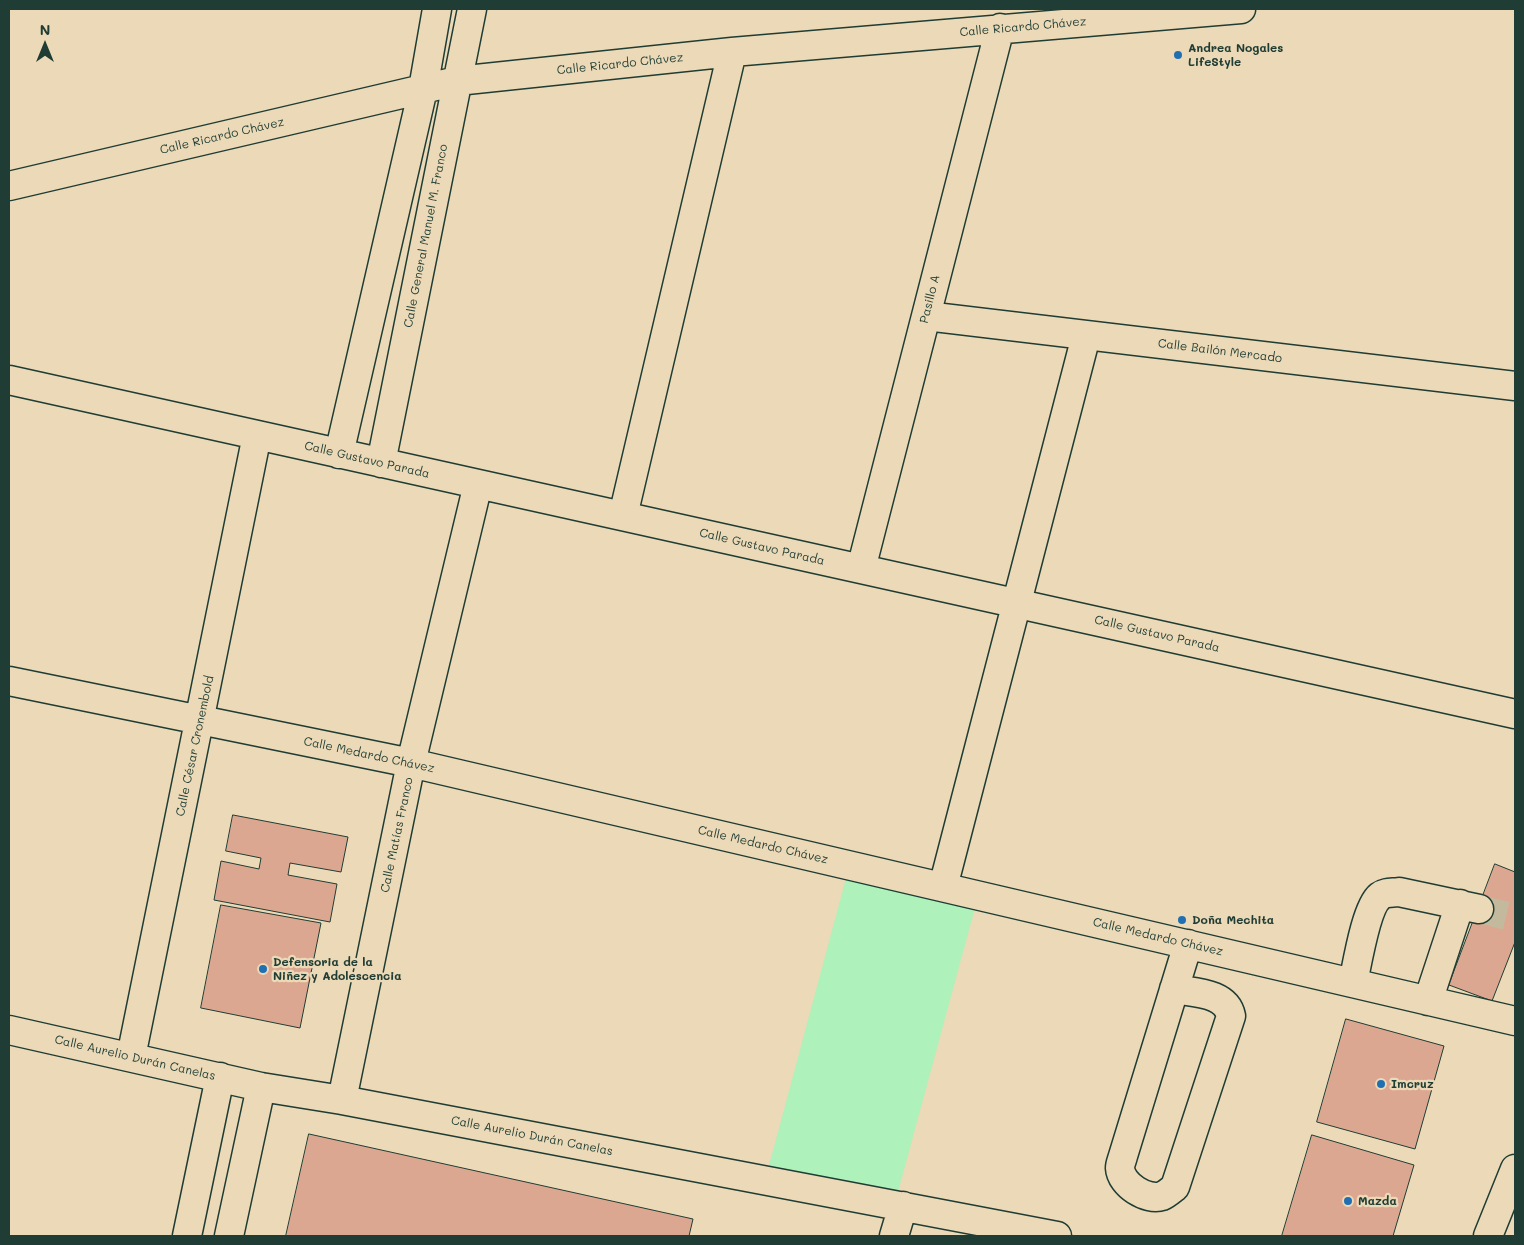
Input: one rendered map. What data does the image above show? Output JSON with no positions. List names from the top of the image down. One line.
{"streets":{"street":["Calle Ricardo Chávez","Calle General Manuel M. Franco","Pasillo A","Calle Bailón Mercado","Calle Gustavo Parada","Calle César Cronembold","Calle Medardo Chávez","Calle Matías Franco","Calle Aurelio Durán Canelas"]},"crossings":[["Calle Ricardo Chávez","Calle General Manuel M. Franco"],["Calle Ricardo Chávez","Pasillo A"],["Calle General Manuel M. Franco","Calle Gustavo Parada"],["Pasillo A","Calle Bailón Mercado"],["Pasillo A","Calle Gustavo Parada"],["Calle Gustavo Parada","Calle César Cronembold"],["Calle Gustavo Parada","Calle Matías Franco"],["Calle César Cronembold","Calle Medardo Chávez"],["Calle César Cronembold","Calle Aurelio Durán Canelas"],["Calle Medardo Chávez","Calle Matías Franco"],["Calle Matías Franco","Calle Aurelio Durán Canelas"]],"places":["Andrea Nogales LifeStyle","Doña Mechita","Defensoria de la Niñez y Adolescencia","Imcruz","Mazda"],"north":"top"}
